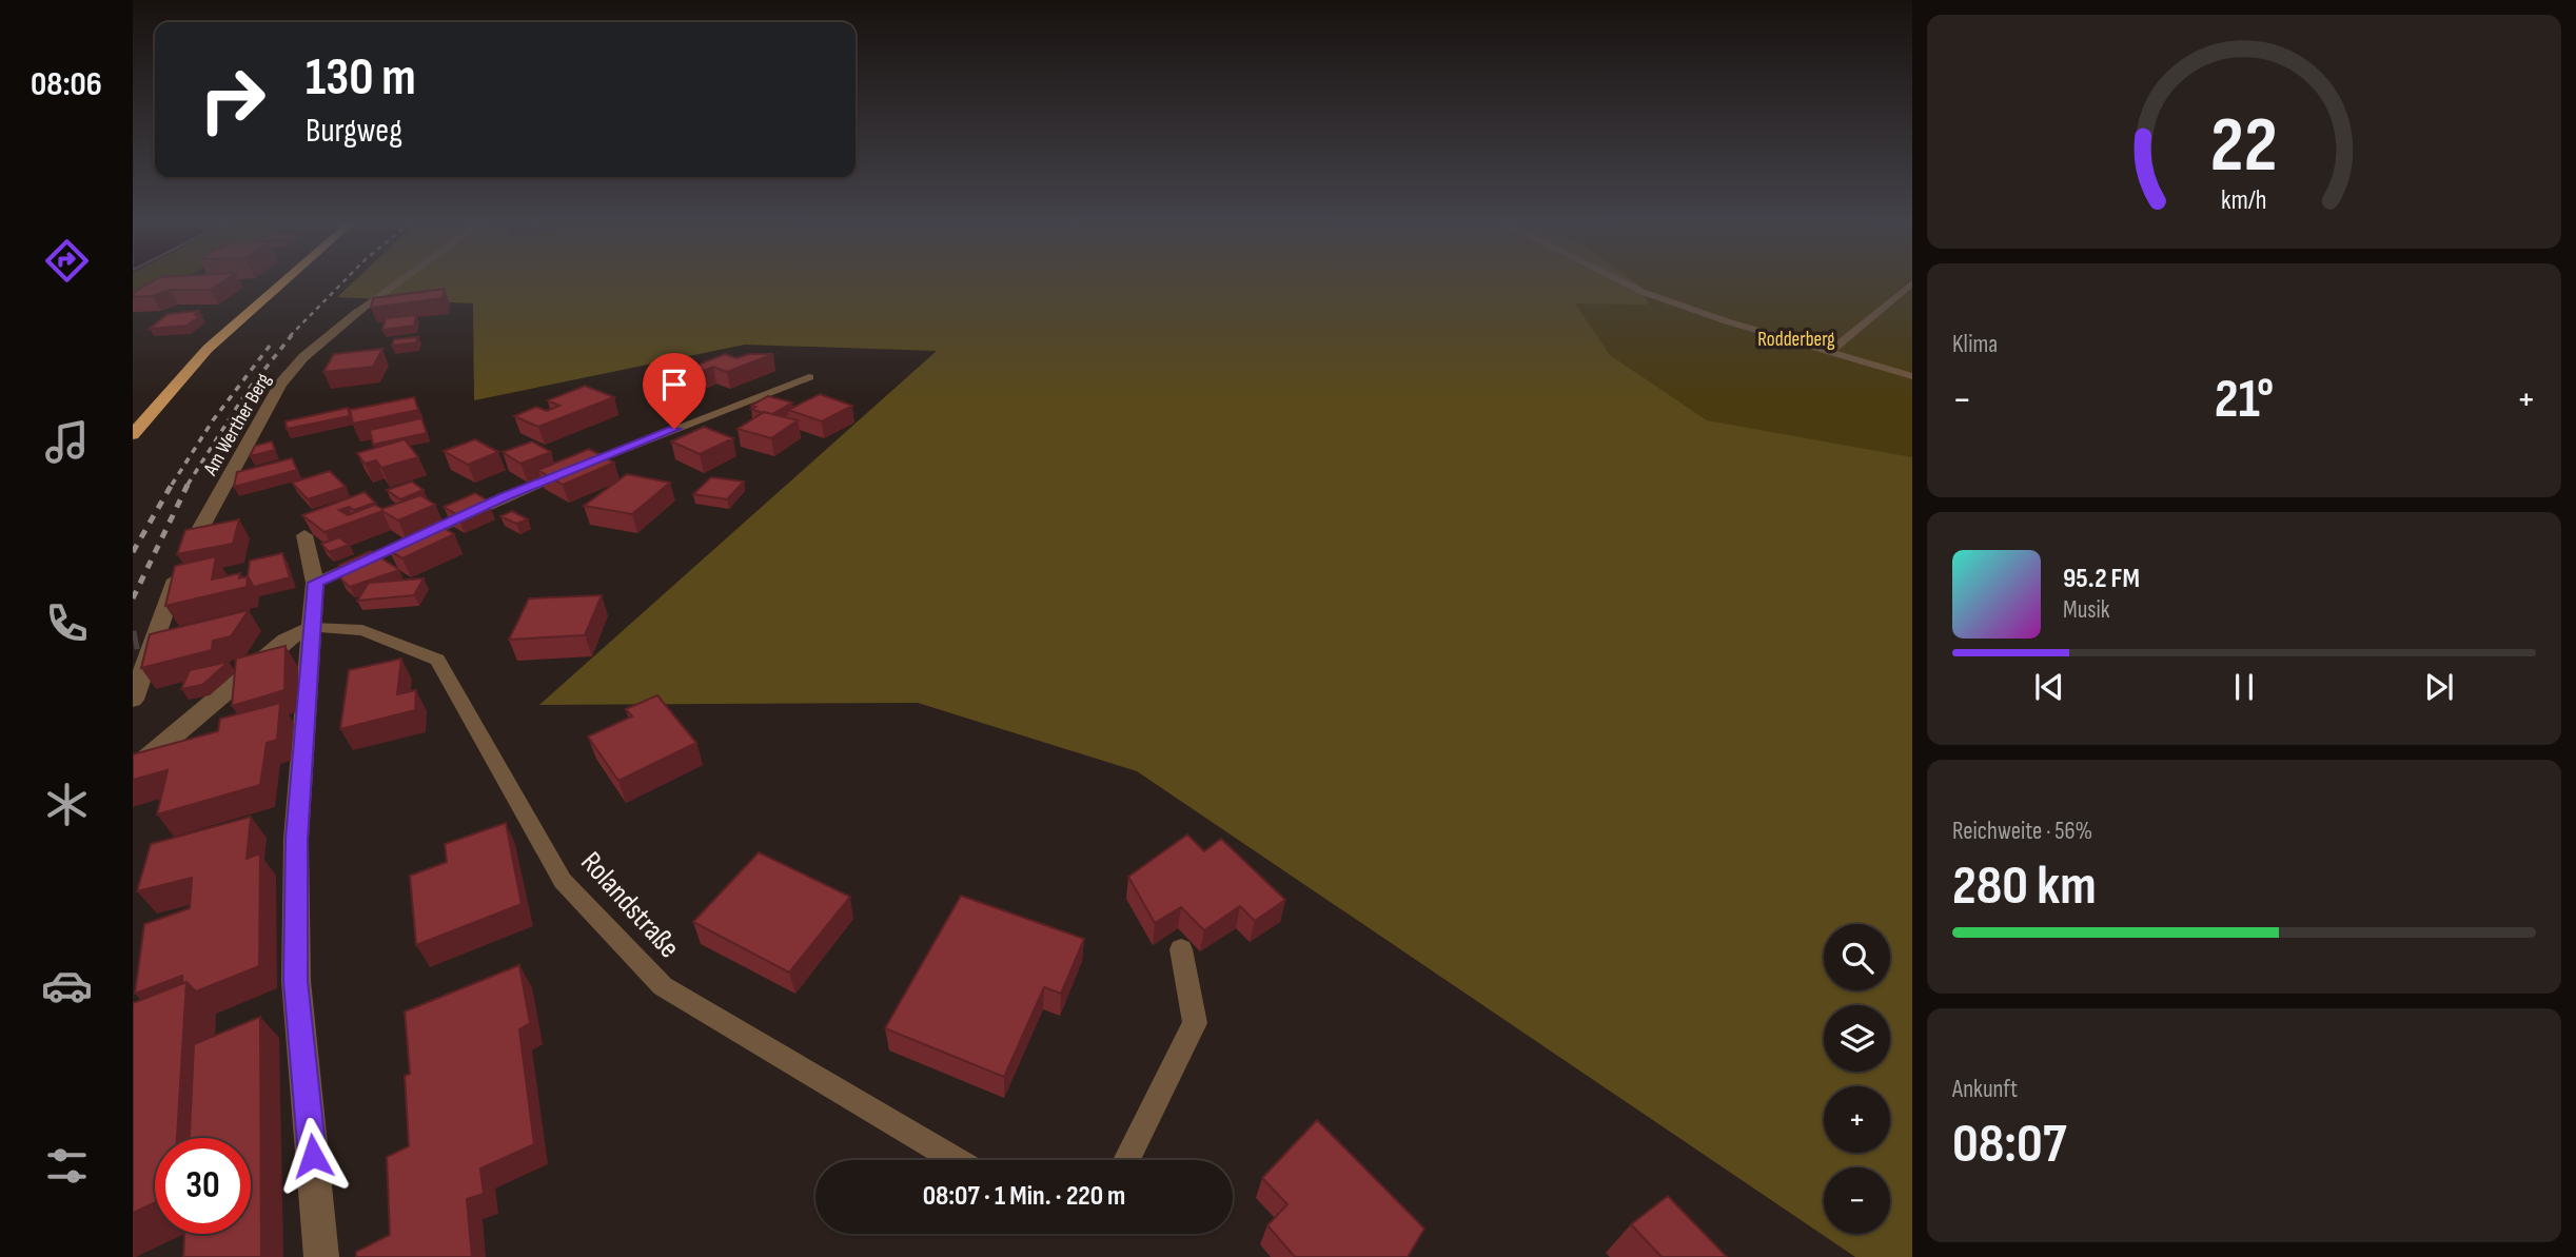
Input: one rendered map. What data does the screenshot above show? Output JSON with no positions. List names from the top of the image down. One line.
{"streets":{"street":["Am Werther Berg"],"lane":["Rolandstraße"]},"parks":["Rodderberg"],"page":{"tabs":"08:06","turn":["130 m","Burgweg"],"tile":["Klima",["Reichweite · 56%","280 km"],["Ankunft","08:07"]],"heat":["−","21°","+"],"song":["95.2 FM","Musik"],"map_buttons":["+","−"],"limit":"30","trip":"08:07 · 1 Min. · 220 m","gauge":["22","km/h"]}}
